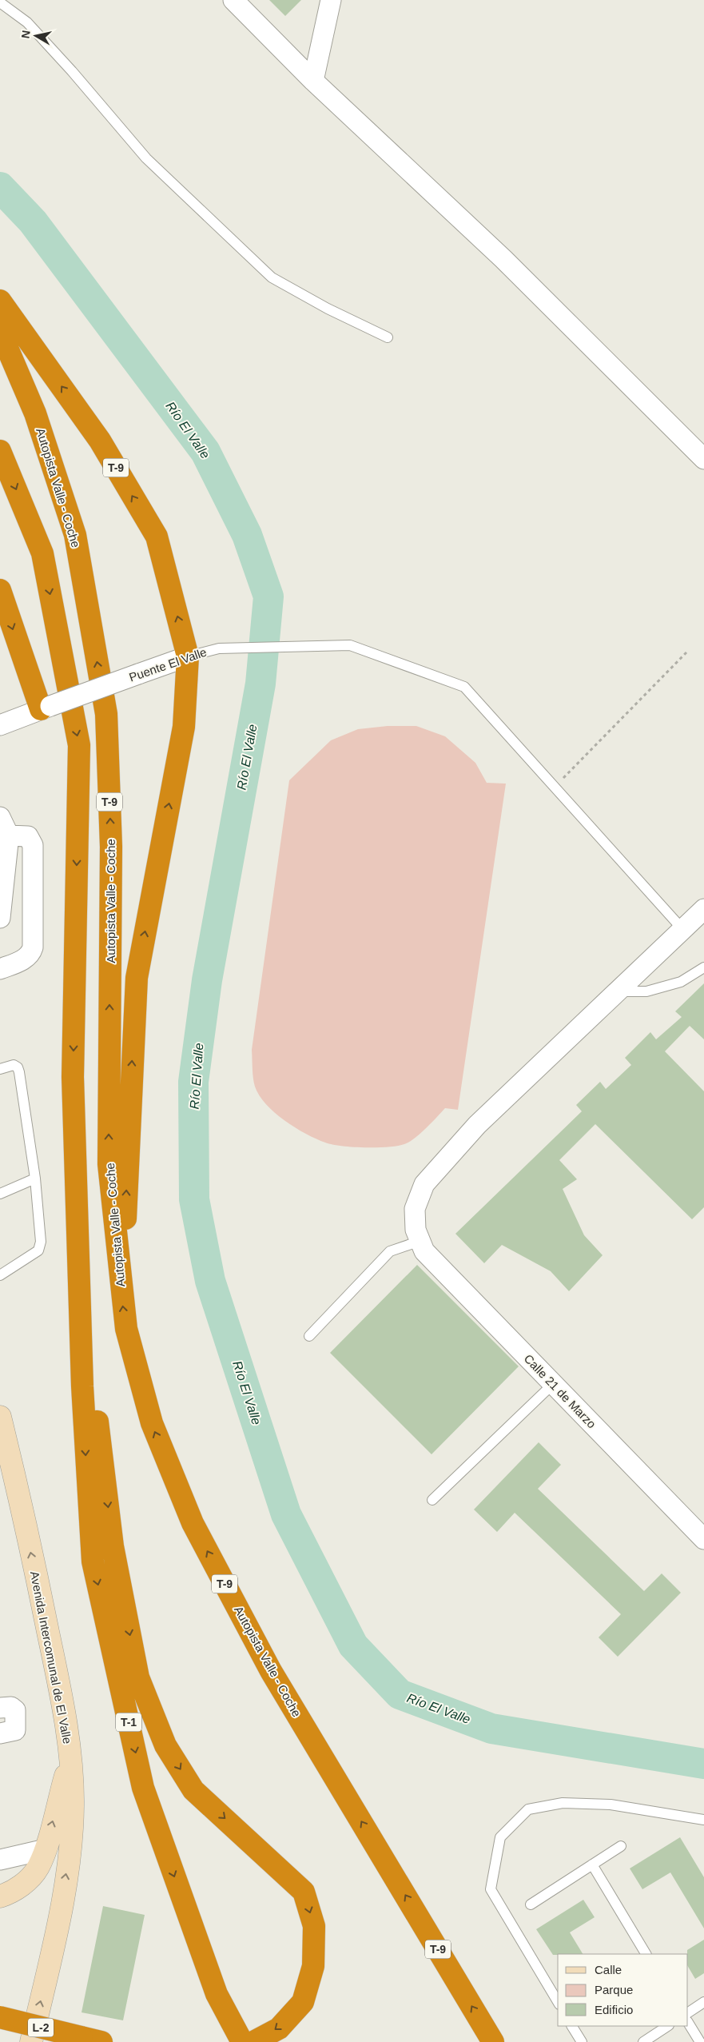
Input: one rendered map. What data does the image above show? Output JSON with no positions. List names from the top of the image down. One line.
{"streets":{"highway":["T-9","Autopista Valle - Coche","T-1","L-2"],"main road":["Avenida Intercomunal de El Valle"],"street":["Puente El Valle","Calle 21 de Marzo"]},"crossings":[["T-9","Puente El Valle"],["Puente El Valle","Calle 21 de Marzo"]],"one_way":["Avenida Intercomunal de El Valle"],"water":["Río El Valle"],"legend":["Calle","Parque","Edificio"],"north":"left"}
